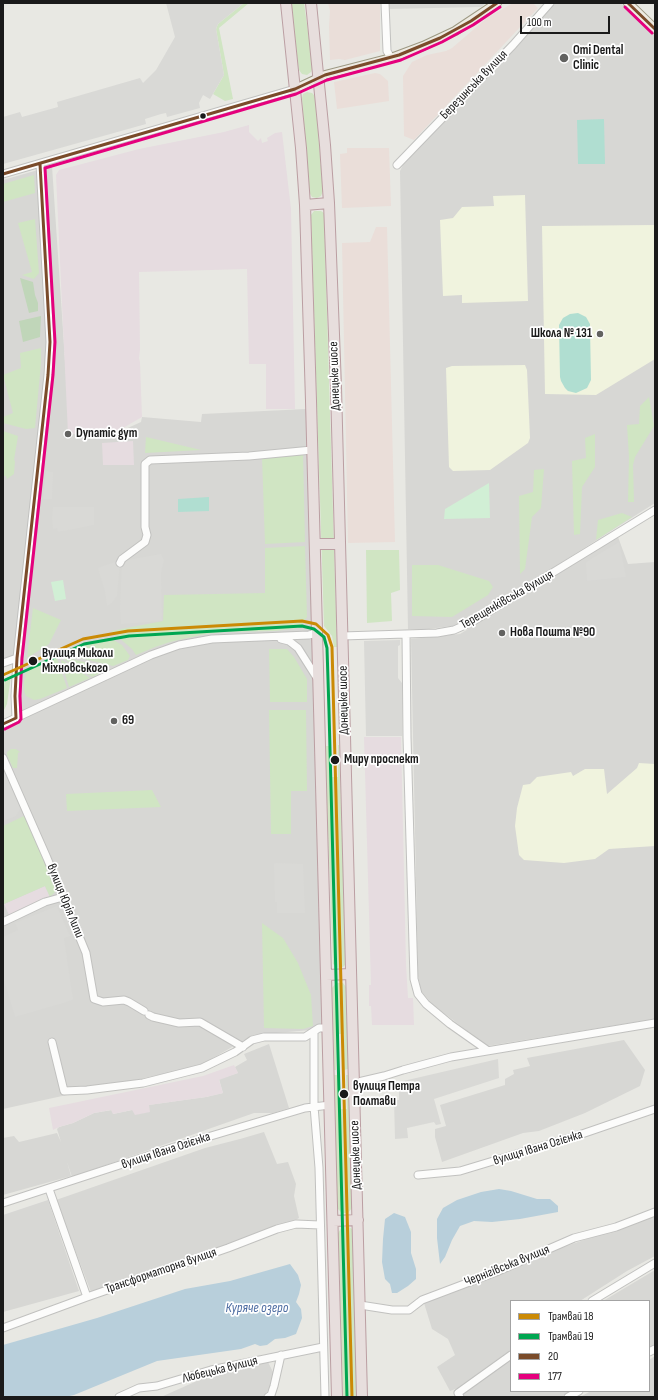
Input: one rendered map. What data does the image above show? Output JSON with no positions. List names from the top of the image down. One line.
{"streets":{"highway":["Донецьке шосе"],"street":["Березинська вулиця","Терещенківська вулиця","вулиця Юрія Липи","вулиця Івана Огієнка","Чернігівська вулиця","Трансформаторна вулиця","Любецька вулиця"]},"crossings":[["Донецьке шосе","Терещенківська вулиця"],["Донецьке шосе","вулиця Івана Огієнка"],["Донецьке шосе","Чернігівська вулиця"]],"water":["Куряче озеро"],"places":["Omi Dental Clinic","Школа № 131","Dynamic gym","Нова Пошта №90","Вулиця Миколи Міхновського","69","Миру проспект","вулиця Петра Полтави"],"lines":["transit line 20","transit line 177","tram line 18","tram line 19"],"legend":["Трамвай 18","Трамвай 19","20","177"],"scale_bar":"100 m"}
